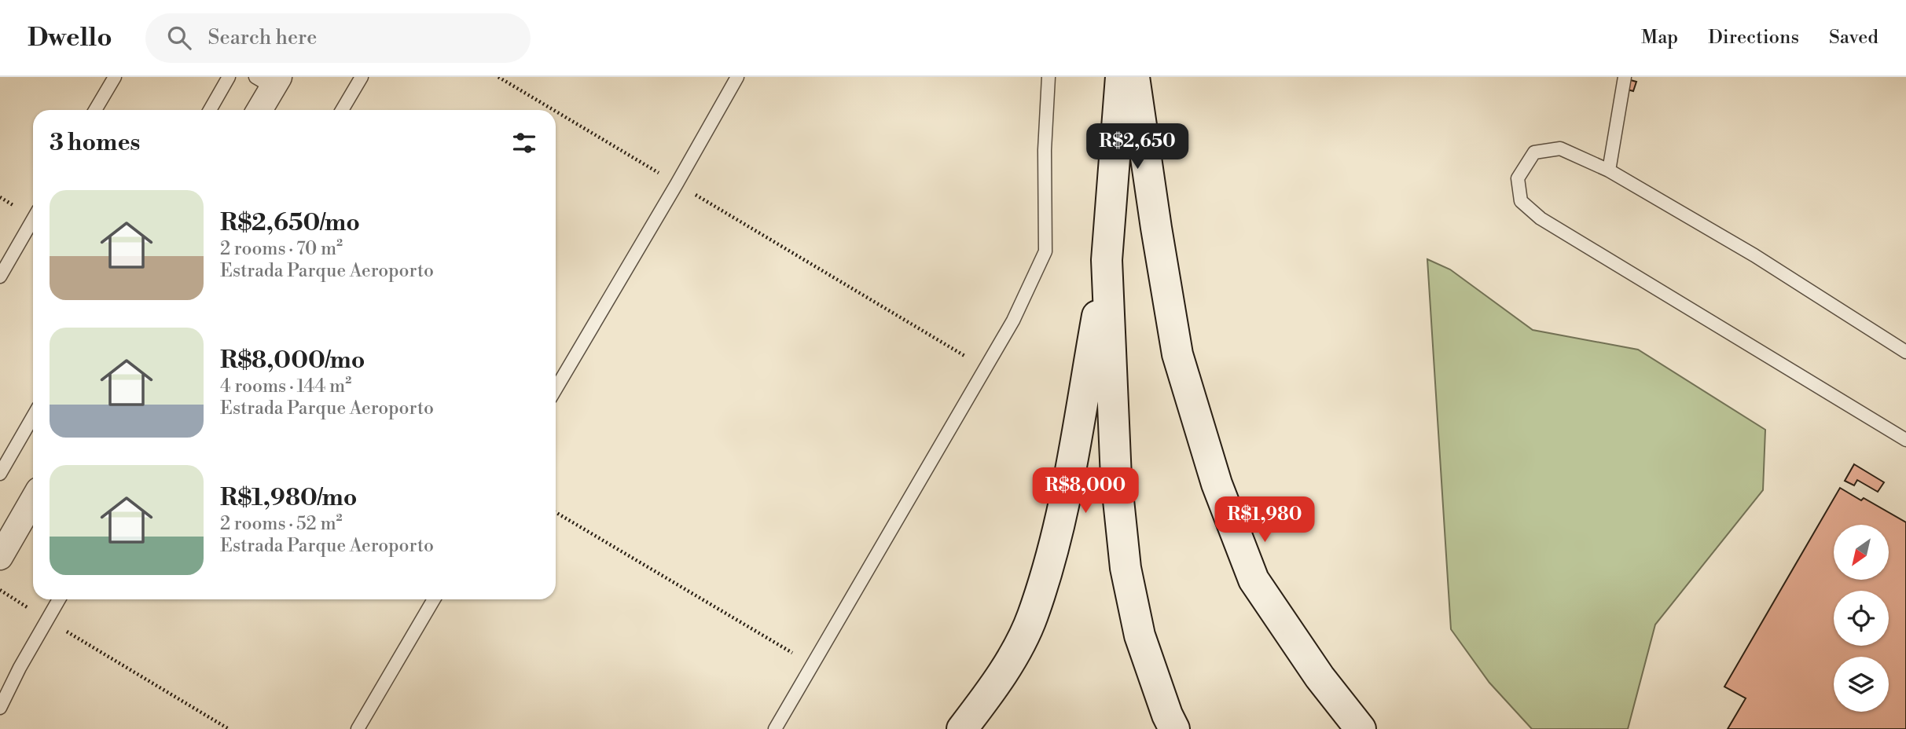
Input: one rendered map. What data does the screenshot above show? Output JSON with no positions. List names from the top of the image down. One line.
{"north":"bottom left","page":{"header":"Dwello","search":"Search here","nav":["Map","Directions","Saved"],"heading":"3 homes","price":["R$2,650","R$8,000","R$1,980"],"list":[{"name":"R$2,650/mo","note":"2 rooms · 70 m² · Estrada Parque Aeroporto"},{"name":"R$8,000/mo","note":"4 rooms · 144 m² · Estrada Parque Aeroporto"},{"name":"R$1,980/mo","note":"2 rooms · 52 m² · Estrada Parque Aeroporto"}]}}
